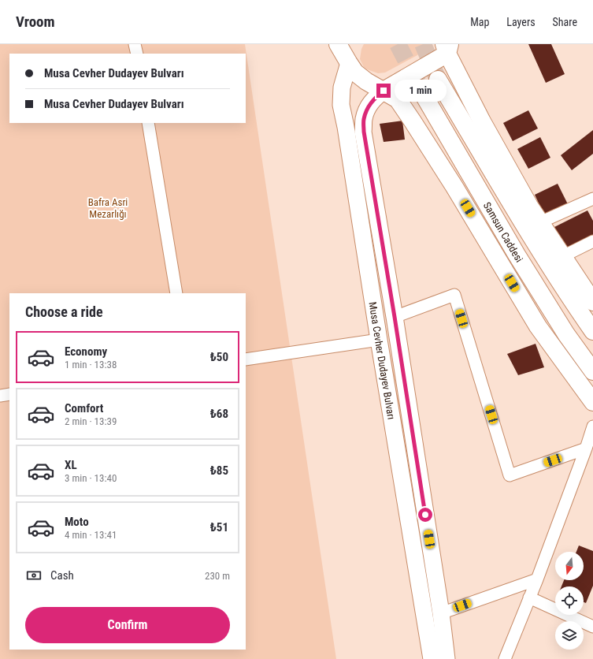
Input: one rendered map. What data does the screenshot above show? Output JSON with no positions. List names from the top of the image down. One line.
{"streets":{"highway":["Samsun Caddesi"],"main road":["Musa Cevher Dudayev Bulvarı"]},"parks":["Bafra Asri Mezarlığı"],"north":"bottom","page":{"header":"Vroom","nav":["Map","Layers","Share"],"banner":["Musa Cevher Dudayev Bulvarı","Musa Cevher Dudayev Bulvarı"],"bubble":"1 min","heading":"Choose a ride","list":[{"name":"Economy","note":"1 min · 13:38","value":"₺50"},{"name":"Comfort","note":"2 min · 13:39","value":"₺68"},{"name":"XL","note":"3 min · 13:40","value":"₺85"},{"name":"Moto","note":"4 min · 13:41","value":"₺51"}],"pay":["Cash","230 m"],"buttons":"Confirm"}}
